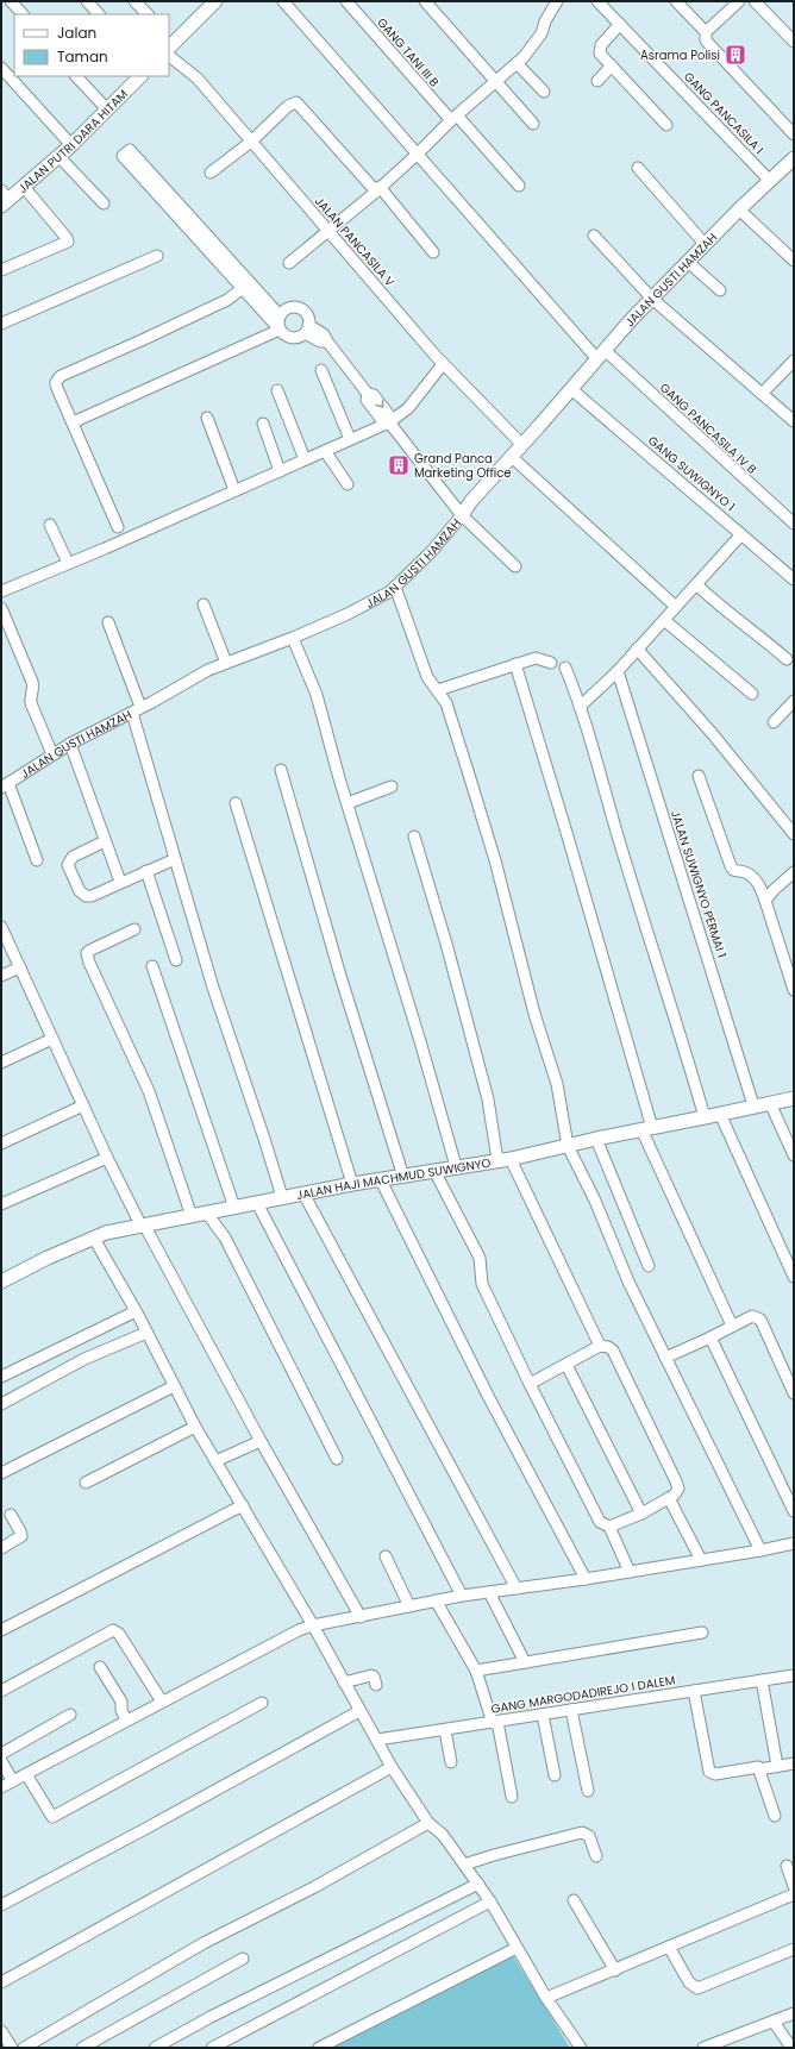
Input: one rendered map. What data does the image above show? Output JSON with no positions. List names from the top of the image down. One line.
{"streets":{"street":["GANG TANI III B","GANG PANCASILA I","JALAN PUTRI DARA HITAM","JALAN PANCASILA V","JALAN GUSTI HAMZAH","GANG PANCASILA IV B","GANG SUWIGNYO 1","JALAN SUWIGNYO PERMAI 1","JALAN HAJI MACHMUD SUWIGNYO","GANG MARGODADIREJO I DALEM"]},"crossings":[["GANG PANCASILA I","JALAN GUSTI HAMZAH"],["JALAN PANCASILA V","JALAN GUSTI HAMZAH"],["JALAN GUSTI HAMZAH","GANG PANCASILA IV B"],["JALAN GUSTI HAMZAH","GANG SUWIGNYO 1"],["JALAN SUWIGNYO PERMAI 1","JALAN HAJI MACHMUD SUWIGNYO"]],"places":{"building":["Asrama Polisi","Grand Panca Marketing Office"]},"legend":["Jalan","Taman"]}
